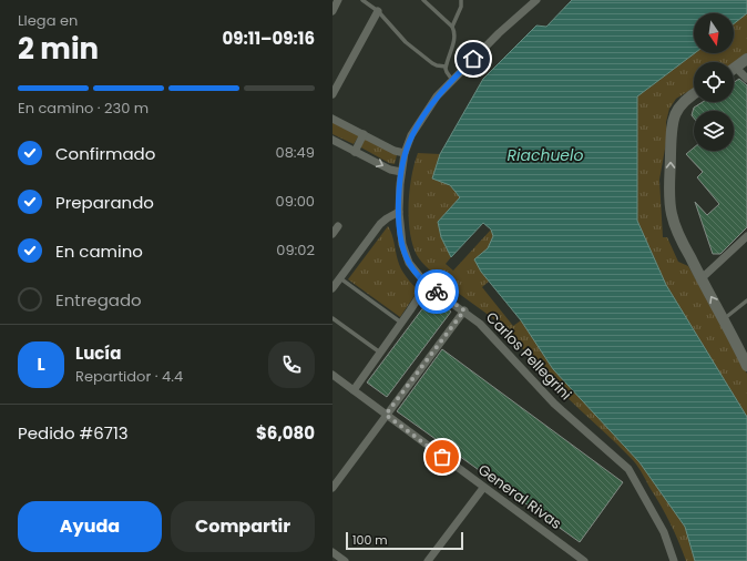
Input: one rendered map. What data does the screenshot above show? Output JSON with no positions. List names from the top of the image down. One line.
{"streets":{"street":["Carlos Pellegrini","General Rivas"]},"water":["Riachuelo"],"scale_bar":"100 m","north":"bottom","page":{"heading":["2 min","Llega en","09:11–09:16"],"panel":["Lucía","Repartidor · 4.4","Pedido #6713","$6,080"],"bar":"En camino · 230 m","list":[["Confirmado","08:49"],["Preparando","09:00"],["En camino","09:02"],"Entregado"],"round":"L","buttons":["Ayuda","Compartir"],"scale":"100 m"}}
